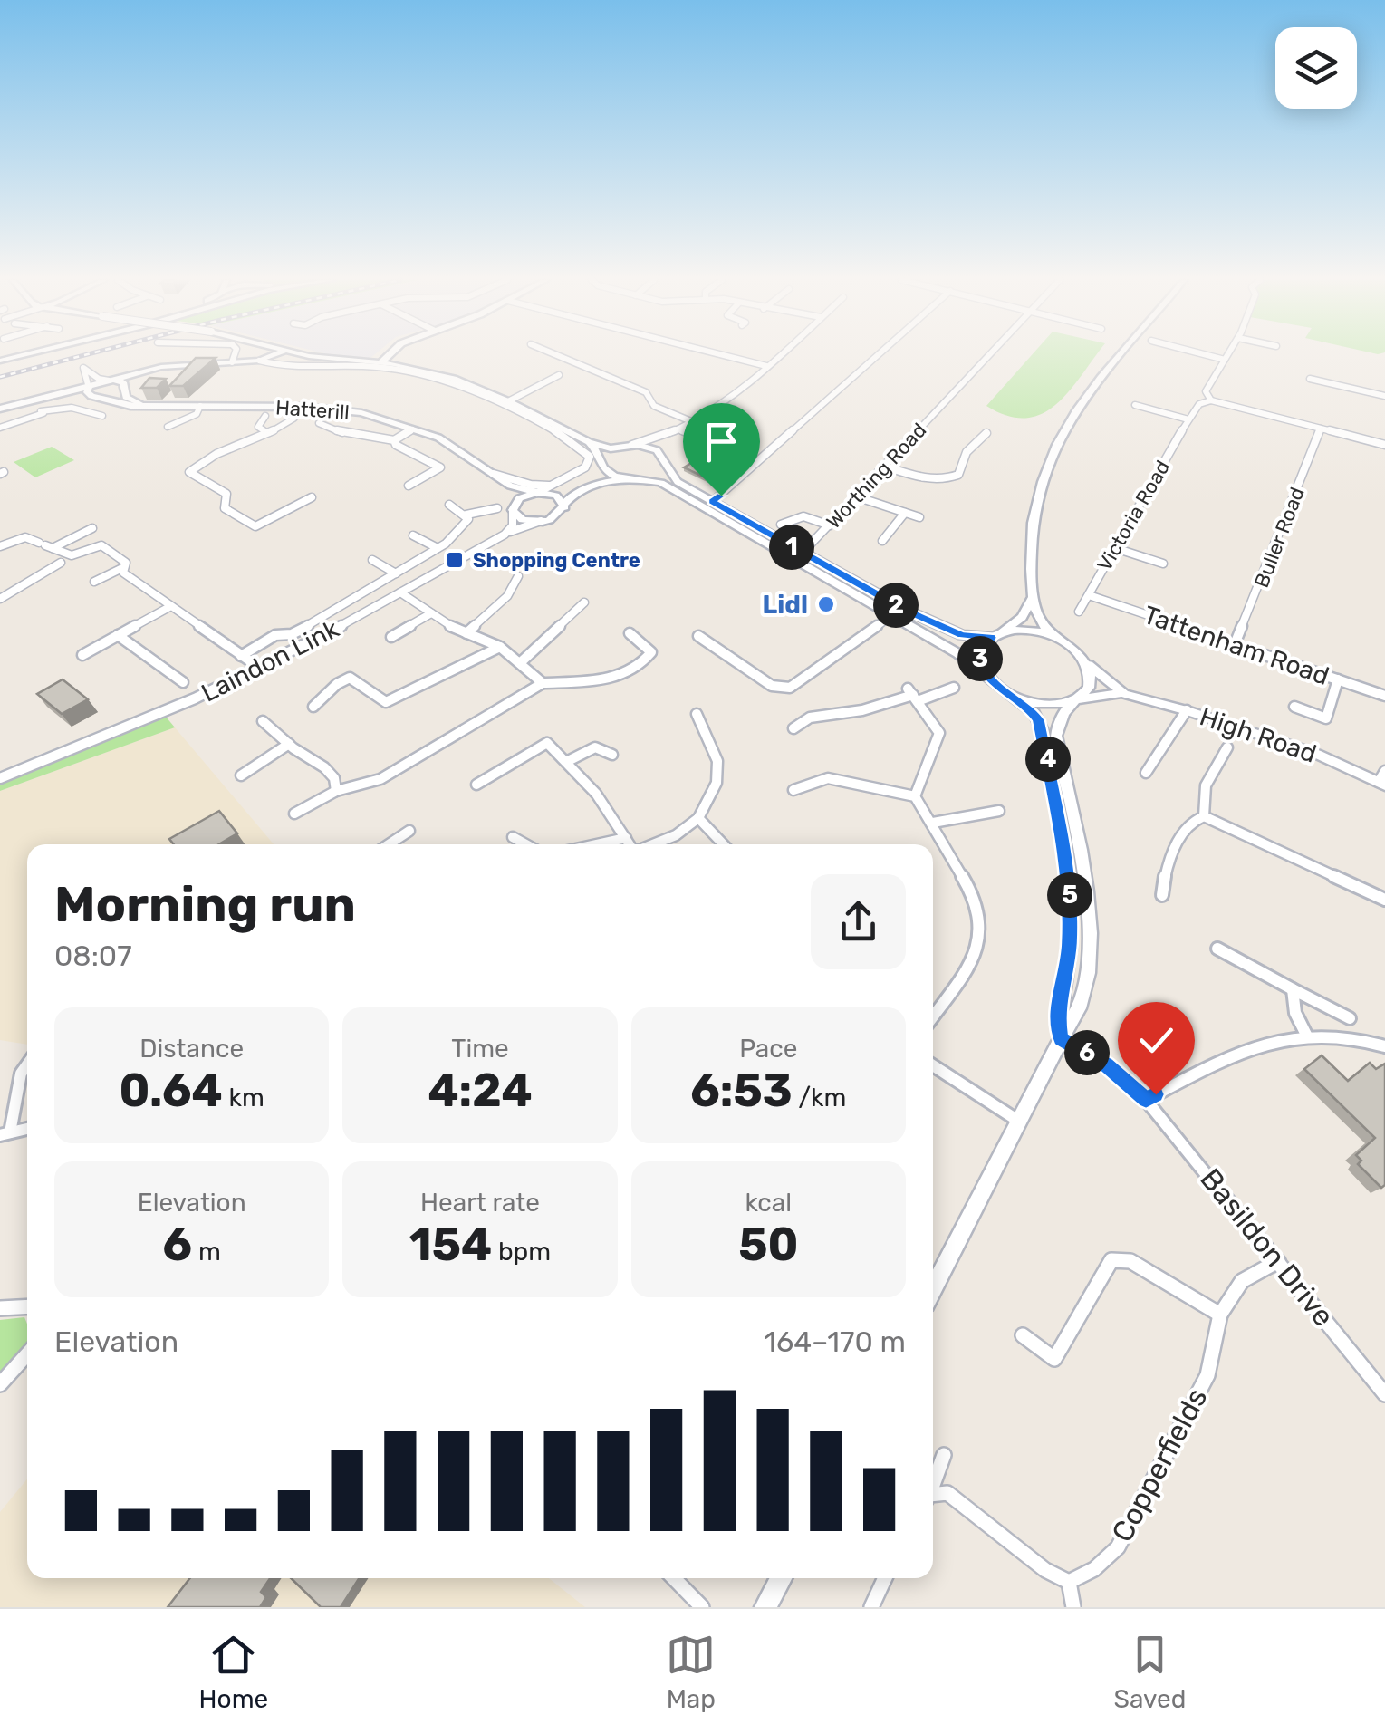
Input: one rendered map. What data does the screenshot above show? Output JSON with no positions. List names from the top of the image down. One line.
{"streets":{"street":["Hatterill","Worthing Road","Victoria Road","Buller Road","Tattenham Road","Laindon Link","High Road","Basildon Drive","Copperfields"]},"crossings":[["Victoria Road","Tattenham Road"],["Buller Road","Tattenham Road"],["Basildon Drive","Copperfields"]],"places":{"transit":["Shopping Centre"],"other":["Lidl"]},"page":{"pins":["1","2","3","4","5","6"],"heading":["Morning run","08:07"],"stats":[["Distance","0.64 km"],["Time","4:24"],["Pace","6:53 /km"],["Elevation","6 m"],["Heart rate","154 bpm"],["kcal","50"]],"chart":["Elevation","164–170 m"],"tabs":["Home","Map","Saved"]}}
